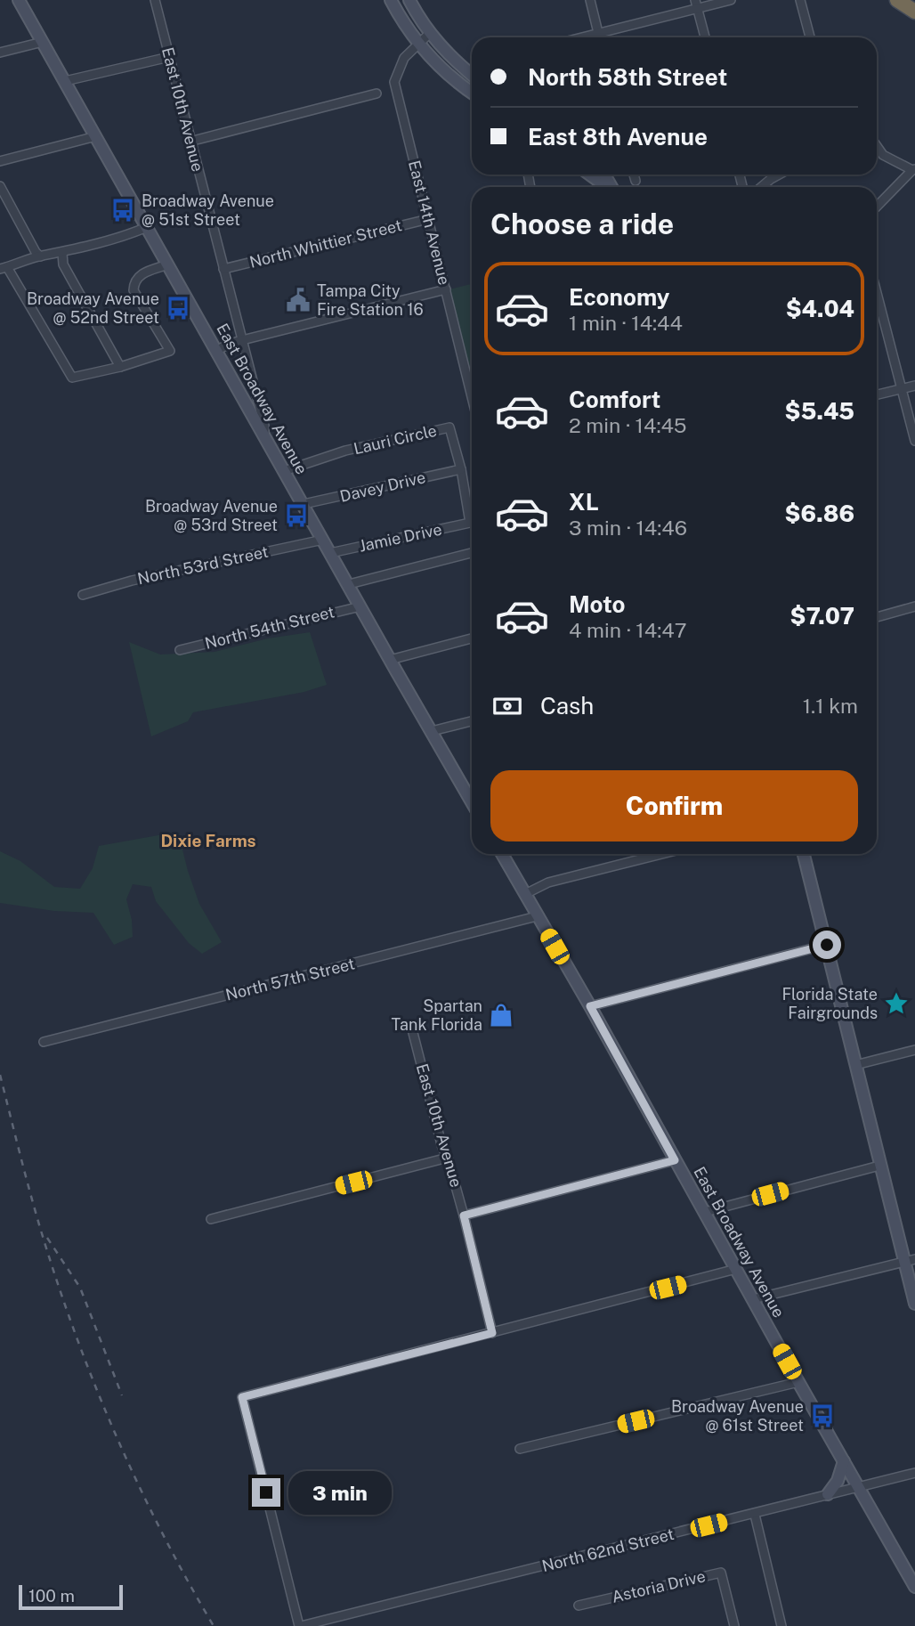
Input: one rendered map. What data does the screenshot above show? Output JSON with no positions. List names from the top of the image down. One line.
{"streets":{"street":["East 10th Avenue","East 14th Avenue","North Whittier Street","East Broadway Avenue","Lauri Circle","Davey Drive","Jamie Drive","North 53rd Street","North 54th Street","North 57th Street","North 62nd Street","Astoria Drive"]},"crossings":[["East 10th Avenue","North Whittier Street"],["East 10th Avenue","East Broadway Avenue"],["East 14th Avenue","North Whittier Street"],["East Broadway Avenue","Lauri Circle"],["East Broadway Avenue","Davey Drive"],["East Broadway Avenue","Jamie Drive"],["East Broadway Avenue","North 53rd Street"],["East Broadway Avenue","North 54th Street"],["East Broadway Avenue","North 57th Street"],["East Broadway Avenue","North 62nd Street"],["Lauri Circle","Davey Drive"],["Lauri Circle","Jamie Drive"]],"districts":["Dixie Farms"],"places":{"bus stop":["Broadway Avenue @ 51st Street","Broadway Avenue @ 52nd Street","Broadway Avenue @ 53rd Street","Broadway Avenue @ 61st Street"],"public building":["Tampa City Fire Station 16"],"place":["Florida State Fairgrounds"],"shop":["Spartan Tank Florida"]},"scale_bar":"100 m","page":{"banner":["North 58th Street","East 8th Avenue"],"heading":"Choose a ride","list":[{"name":"Economy","note":"1 min · 14:44","value":"$4.04"},{"name":"Comfort","note":"2 min · 14:45","value":"$5.45"},{"name":"XL","note":"3 min · 14:46","value":"$6.86"},{"name":"Moto","note":"4 min · 14:47","value":"$7.07"}],"pay":["Cash","1.1 km"],"buttons":"Confirm","bubble":"3 min","scale":"100 m"}}
